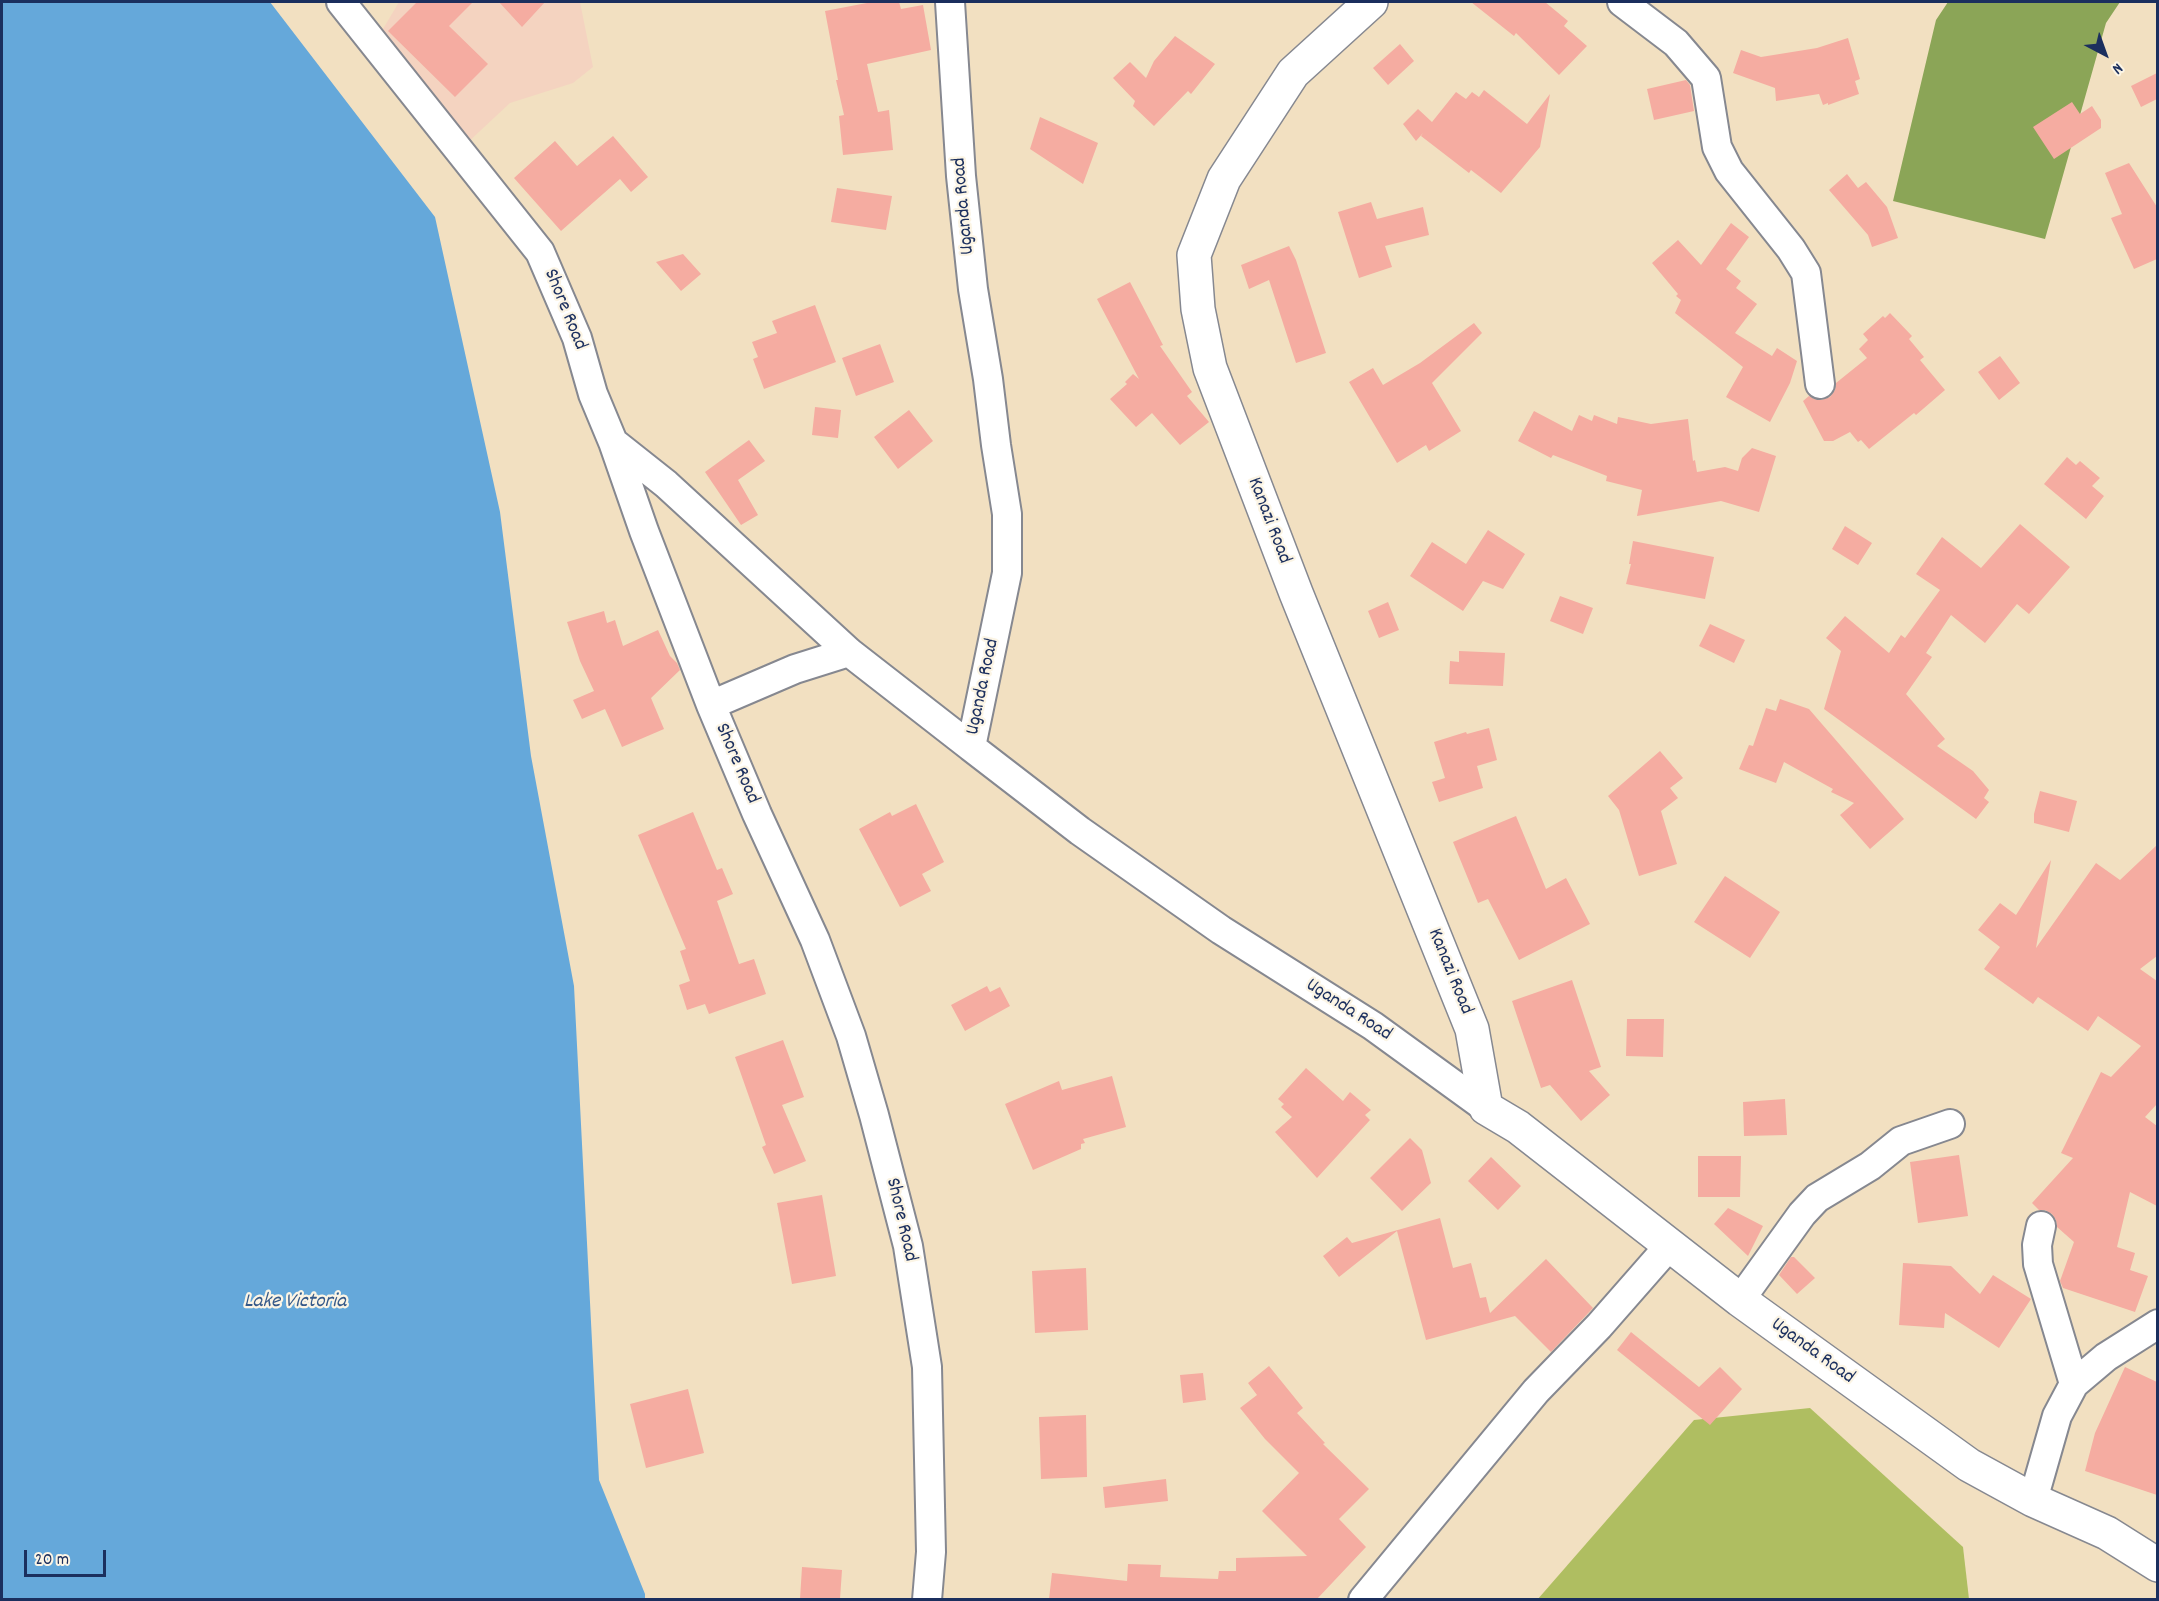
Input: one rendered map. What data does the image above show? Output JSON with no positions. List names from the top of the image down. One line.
{"streets":{"main road":["Uganda Road","Kanazi Road"],"street":["Shore Road"]},"crossings":[["Uganda Road","Kanazi Road"]],"water":["Lake Victoria"],"scale_bar":"20 m","north":"bottom right"}
